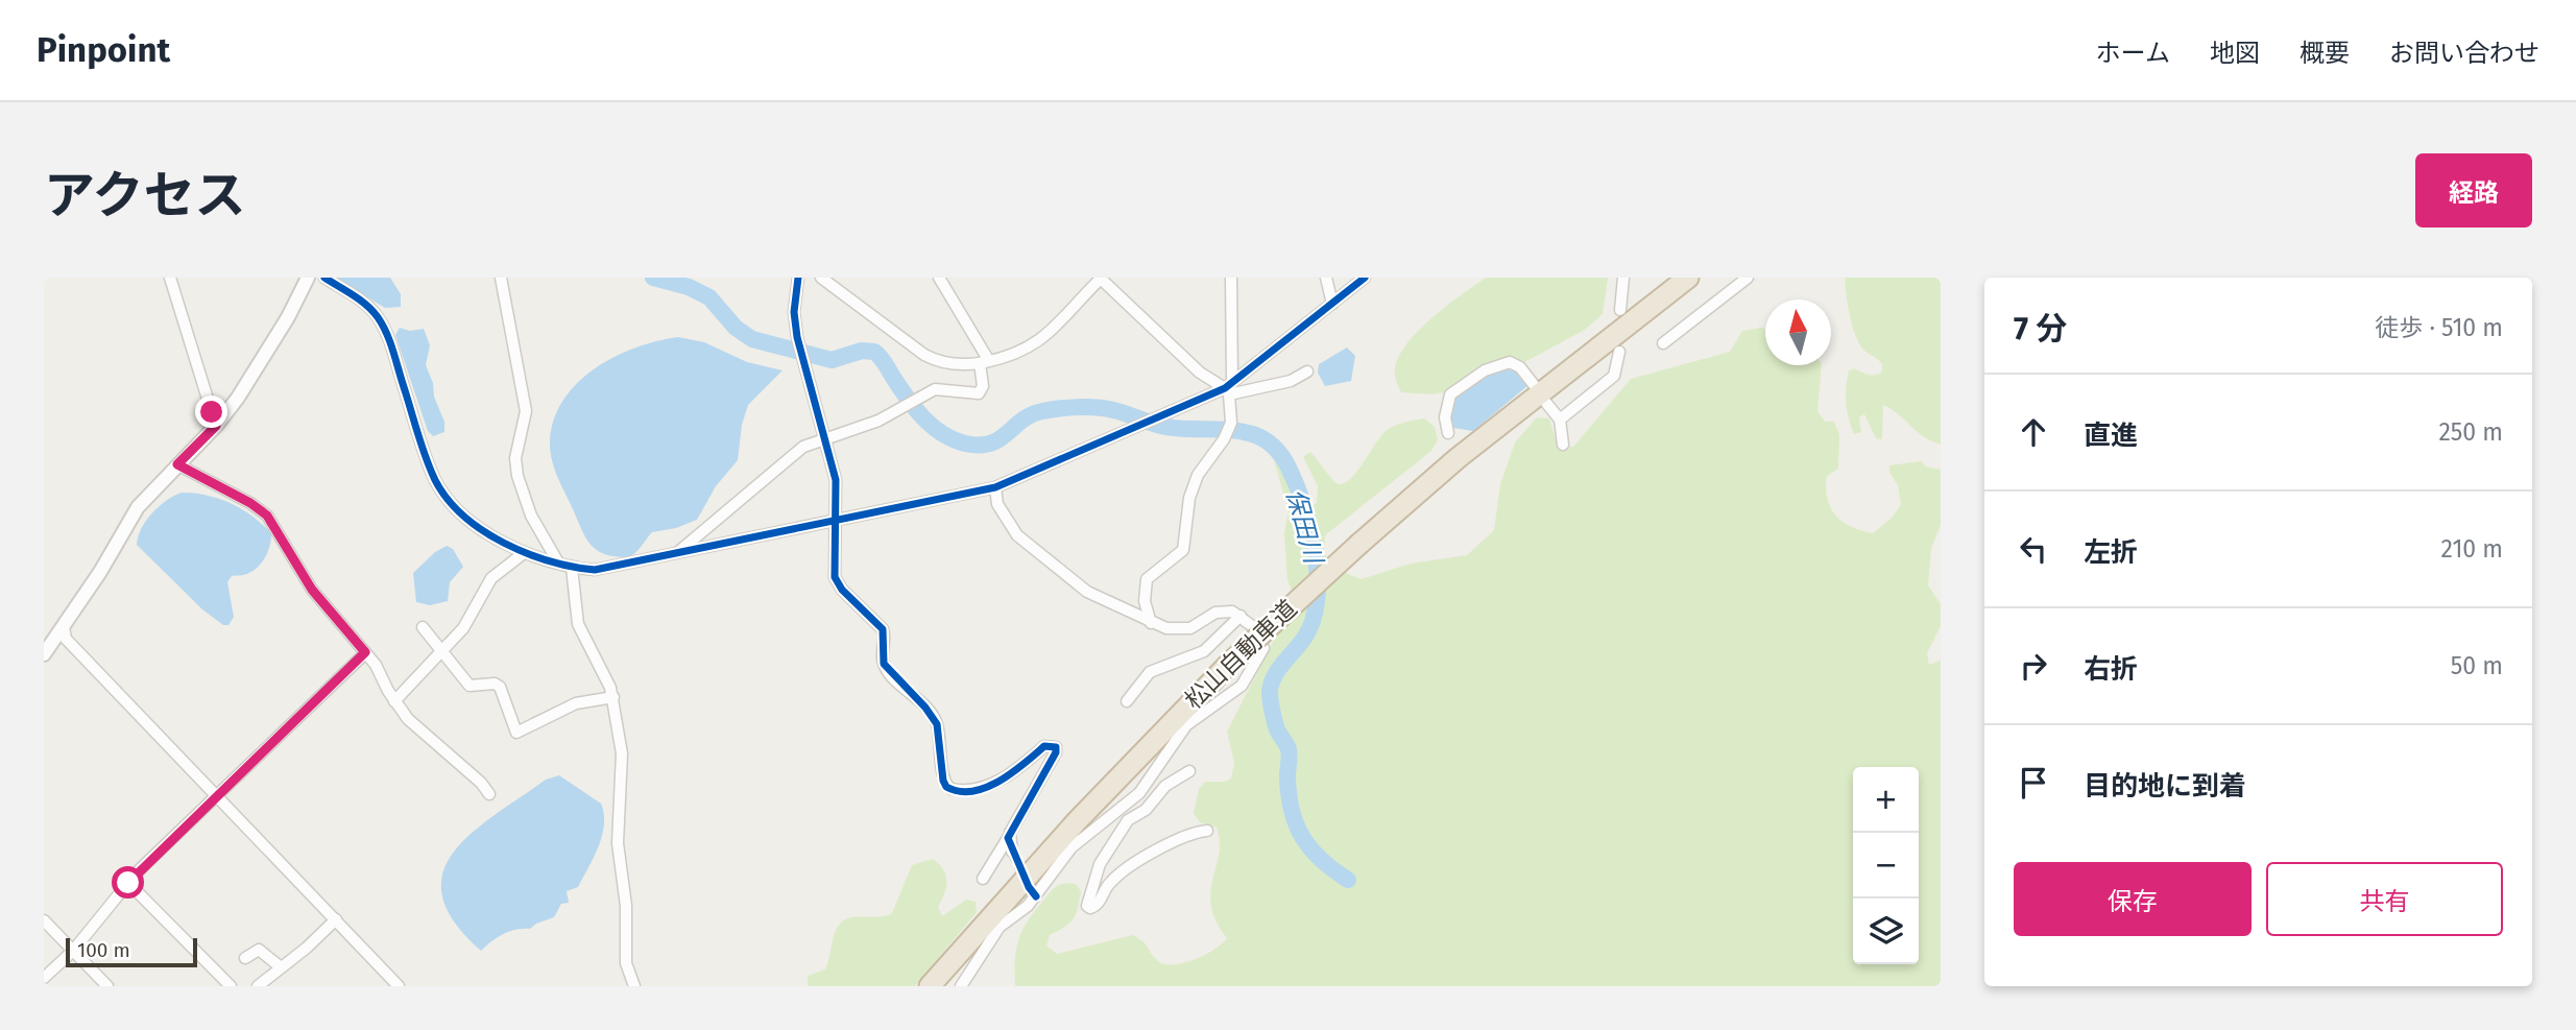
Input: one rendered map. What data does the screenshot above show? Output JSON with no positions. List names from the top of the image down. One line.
{"streets":{"highway":["松山自動車道"]},"water":["保田川"],"scale_bar":"100 m","north":"top","page":{"header":"Pinpoint","nav":["ホーム","地図","概要","お問い合わせ"],"title":"アクセス","buttons":["経路",["保存","共有"]],"heading":["7 分","徒歩 · 510 m"],"list":[["直進","250 m"],["左折","210 m"],["右折","50 m"],"目的地に到着"],"map_buttons":["+","−"],"scale":"100 m"}}
